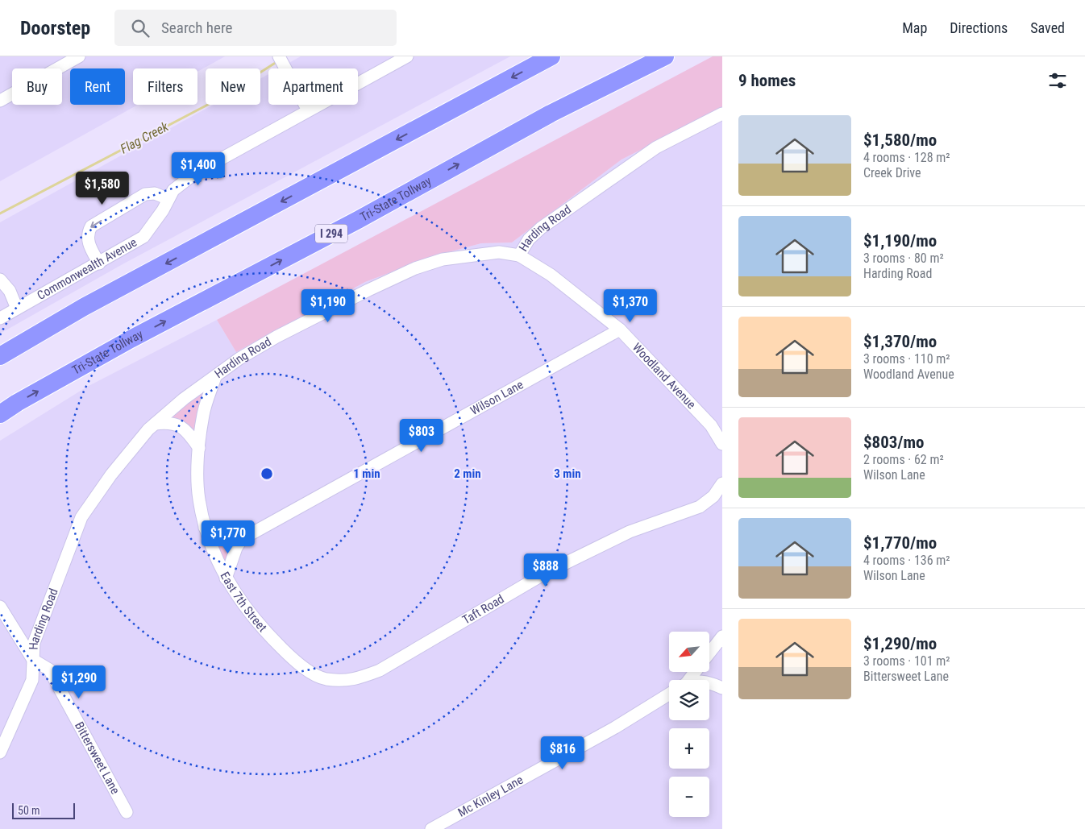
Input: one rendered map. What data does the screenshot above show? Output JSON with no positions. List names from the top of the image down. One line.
{"streets":{"highway":["Tri-State Tollway","I 294"],"street":["Harding Road","Commonwealth Avenue","Woodland Avenue","Wilson Lane","East 7th Street","Taft Road","Bittersweet Lane","Mc Kinley Lane"]},"crossings":[["Harding Road","Woodland Avenue"],["Harding Road","East 7th Street"],["Harding Road","Bittersweet Lane"],["Woodland Avenue","Wilson Lane"],["East 7th Street","Taft Road"]],"water":["Flag Creek"],"scale_bar":"50 m","north":"bottom left","page":{"header":"Doorstep","search":"Search here","nav":["Map","Directions","Saved"],"heading":"9 homes","chip":["Buy","Rent","Filters","New","Apartment"],"list":[{"name":"$1,580/mo","note":"4 rooms · 128 m² · Creek Drive"},{"name":"$1,190/mo","note":"3 rooms · 80 m² · Harding Road"},{"name":"$1,370/mo","note":"3 rooms · 110 m² · Woodland Avenue"},{"name":"$803/mo","note":"2 rooms · 62 m² · Wilson Lane"},{"name":"$1,770/mo","note":"4 rooms · 136 m² · Wilson Lane"},{"name":"$1,290/mo","note":"3 rooms · 101 m² · Bittersweet Lane"}],"price":["$1,400","$1,580","$1,190","$1,370","$803","$1,770","$888","$1,290","$816"],"map_buttons":["+","−"],"scale":"50 m"},"rings":["1 min","2 min","3 min"]}
